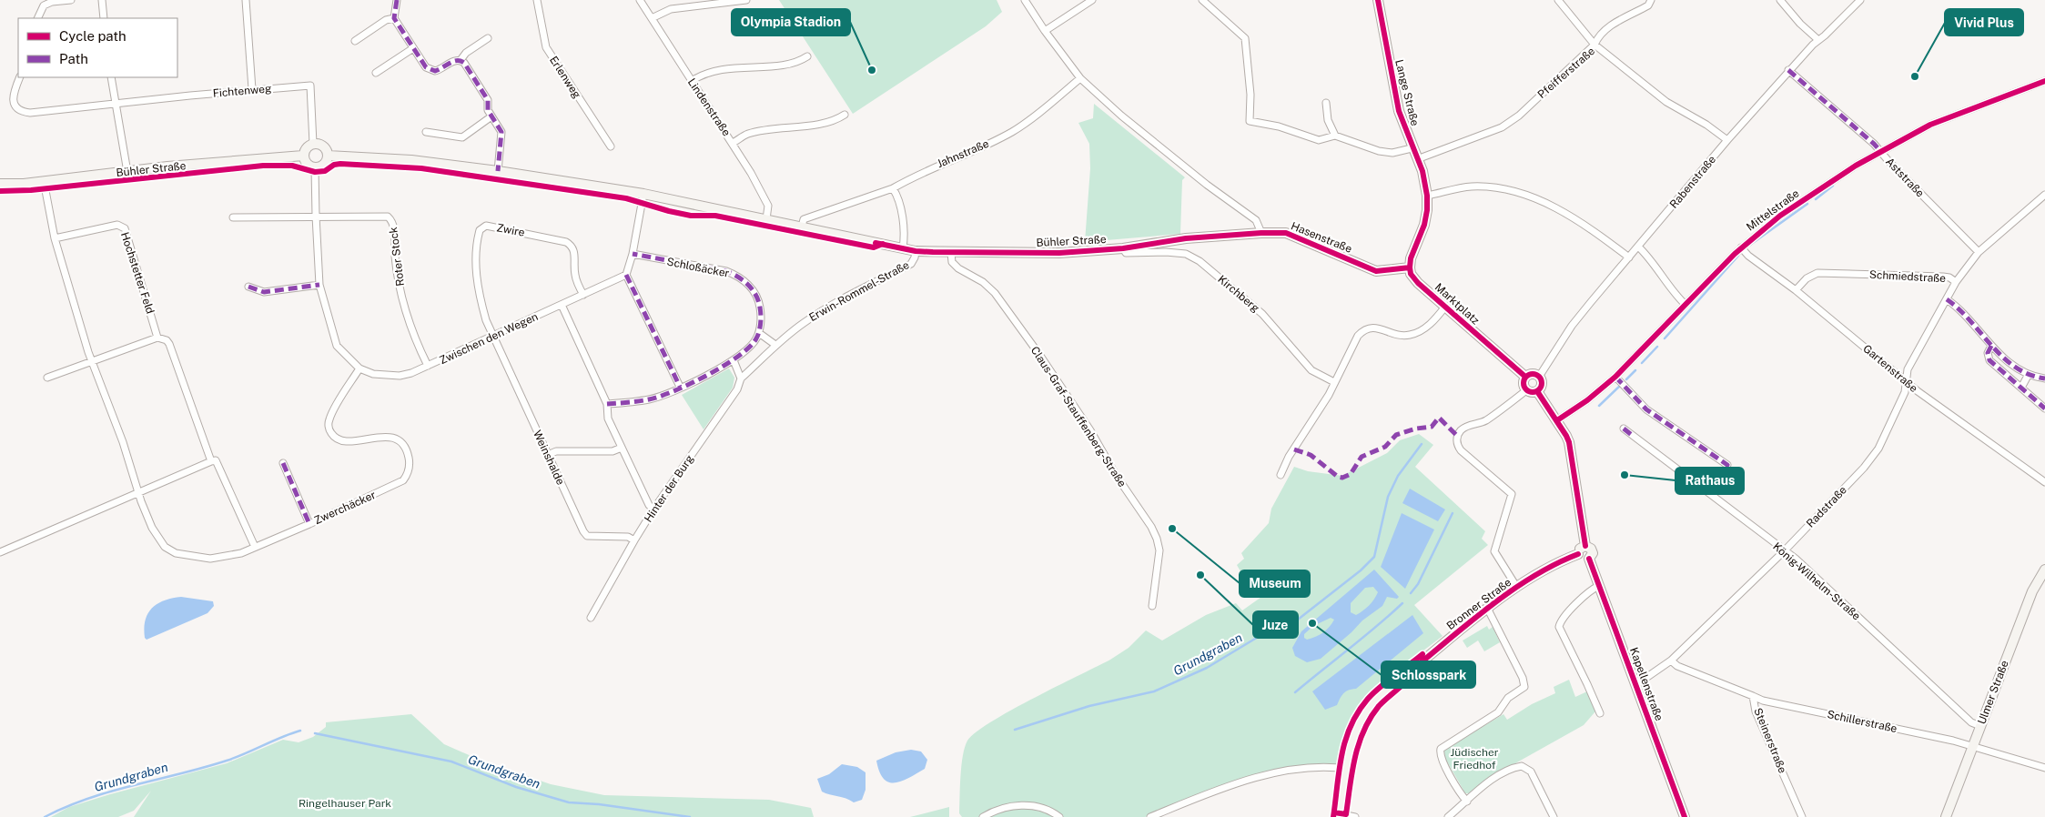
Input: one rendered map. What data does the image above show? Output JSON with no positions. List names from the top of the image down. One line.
{"streets":{"street":["Pfeifferstraße","Erlenweg","Fichtenweg","Lange Straße","Lindenstraße","Jahnstraße","Bühler Straße","Aststraße","Rabenstraße","Mittelstraße","Zwire","Hasenstraße","Roter Stock","Schloßäcker","Hochstetter Feld","Schmiedstraße","Erwin-Rommel-Straße","Kirchberg","Marktplatz","Zwischen den Wegen","Gartenstraße","Claus-Graf-Stauffenberg-Straße","Weinshalde","Hinter der Burg","Radstraße","Zwerchäcker","König-Wilhelm-Straße","Bronner Straße","Kapellenstraße","Ulmer Straße","Schillerstraße","Steinerstraße"]},"crossings":[["Pfeifferstraße","Lange Straße"],["Pfeifferstraße","Rabenstraße"],["Fichtenweg","Bühler Straße"],["Lange Straße","Hasenstraße"],["Lange Straße","Marktplatz"],["Lindenstraße","Bühler Straße"],["Jahnstraße","Bühler Straße"],["Bühler Straße","Hasenstraße"],["Bühler Straße","Erwin-Rommel-Straße"],["Bühler Straße","Kirchberg"],["Bühler Straße","Claus-Graf-Stauffenberg-Straße"],["Aststraße","Rabenstraße"],["Aststraße","Mittelstraße"],["Aststraße","Schmiedstraße"],["Rabenstraße","Marktplatz"],["Mittelstraße","Gartenstraße"],["Zwire","Zwischen den Wegen"],["Zwire","Weinshalde"],["Hasenstraße","Marktplatz"],["Roter Stock","Zwischen den Wegen"],["Hochstetter Feld","Zwerchäcker"],["Schmiedstraße","Gartenstraße"],["Schmiedstraße","Radstraße"],["Erwin-Rommel-Straße","Hinter der Burg"],["Zwischen den Wegen","Weinshalde"],["Zwischen den Wegen","Zwerchäcker"],["Gartenstraße","Radstraße"],["Weinshalde","Hinter der Burg"],["Radstraße","König-Wilhelm-Straße"],["Radstraße","Kapellenstraße"],["Radstraße","Steinerstraße"],["König-Wilhelm-Straße","Ulmer Straße"],["Bronner Straße","Kapellenstraße"],["Ulmer Straße","Schillerstraße"],["Schillerstraße","Steinerstraße"]],"water":["Grundgraben"],"parks":["Jüdischer Friedhof","Ringelhauser Park"],"places":["Olympia Stadion","Vivid Plus","Rathaus","Museum","Juze","Schlosspark"],"legend":["Cycle path","Path"]}
